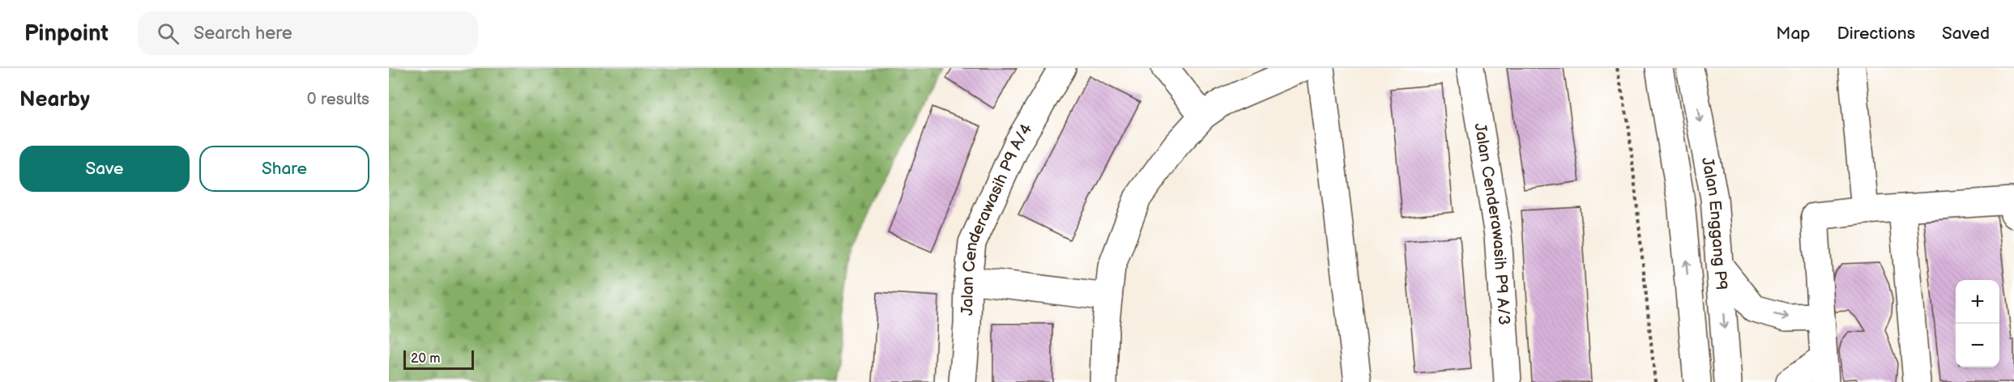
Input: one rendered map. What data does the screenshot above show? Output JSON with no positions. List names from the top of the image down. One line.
{"streets":{"street":["Jalan Cenderawasih P9 A/4","Jalan Enggang P9","Jalan Cenderawasih P9 A/3"]},"scale_bar":"20 m","page":{"header":"Pinpoint","search":"Search here","nav":["Map","Directions","Saved"],"heading":["Nearby","0 results"],"buttons":["Save","Share"],"map_buttons":["+","−"],"scale":"20 m"}}
